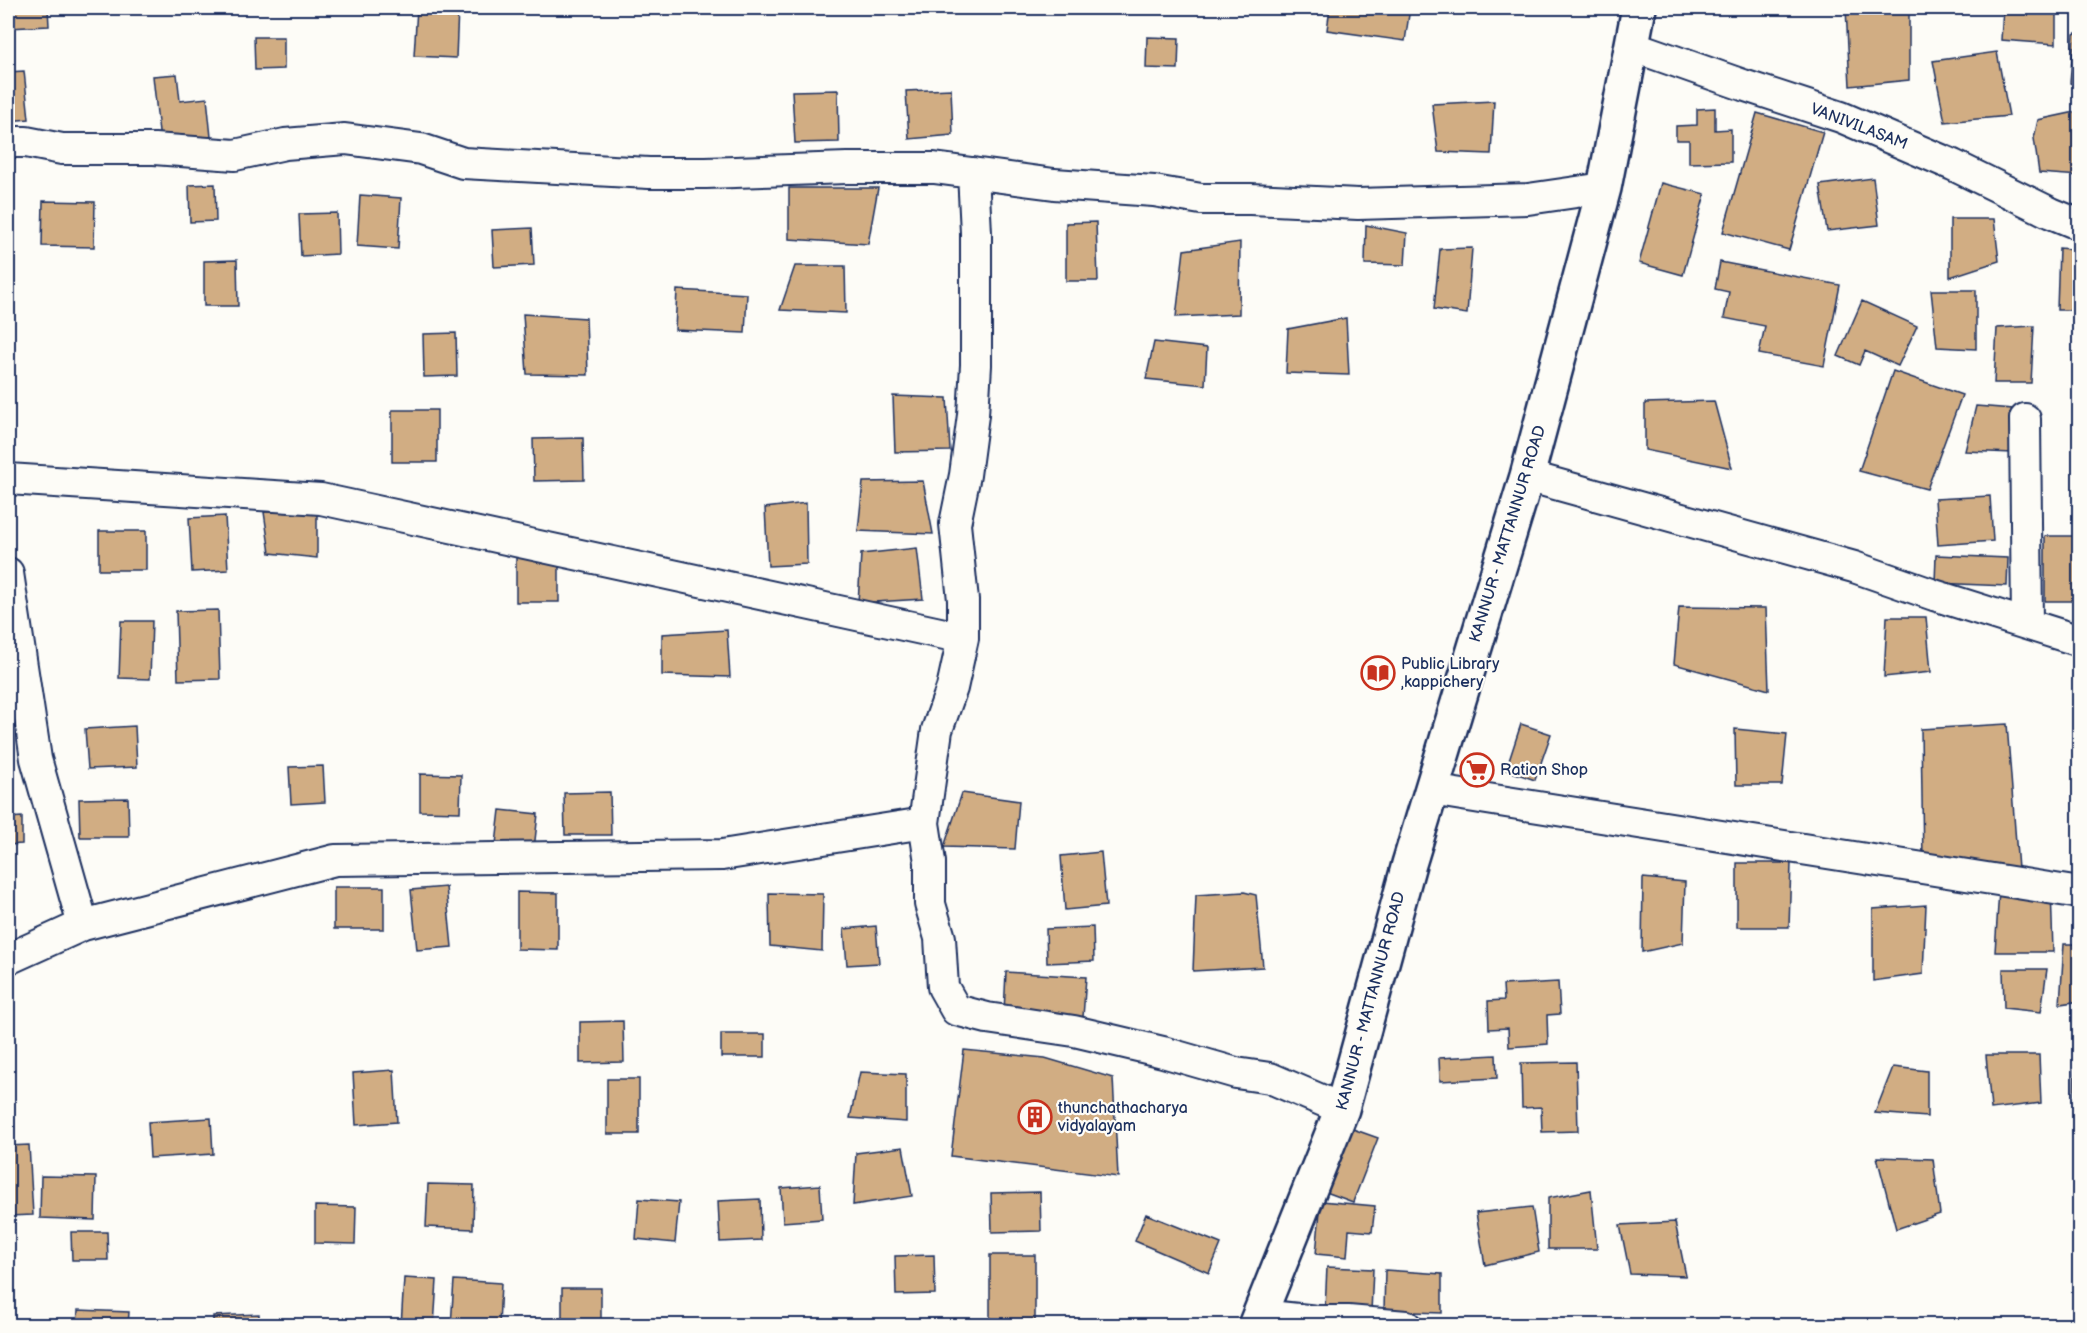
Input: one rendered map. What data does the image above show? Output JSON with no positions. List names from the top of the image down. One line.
{"streets":{"main road":["KANNUR - MATTANNUR ROAD"],"street":["VANIVILASAM"]},"crossings":[["VANIVILASAM","KANNUR - MATTANNUR ROAD"]],"places":{"library":["Public Library ,kappichery"],"supermarket":["Ration Shop"],"building":["thunchathacharya vidyalayam"]}}
